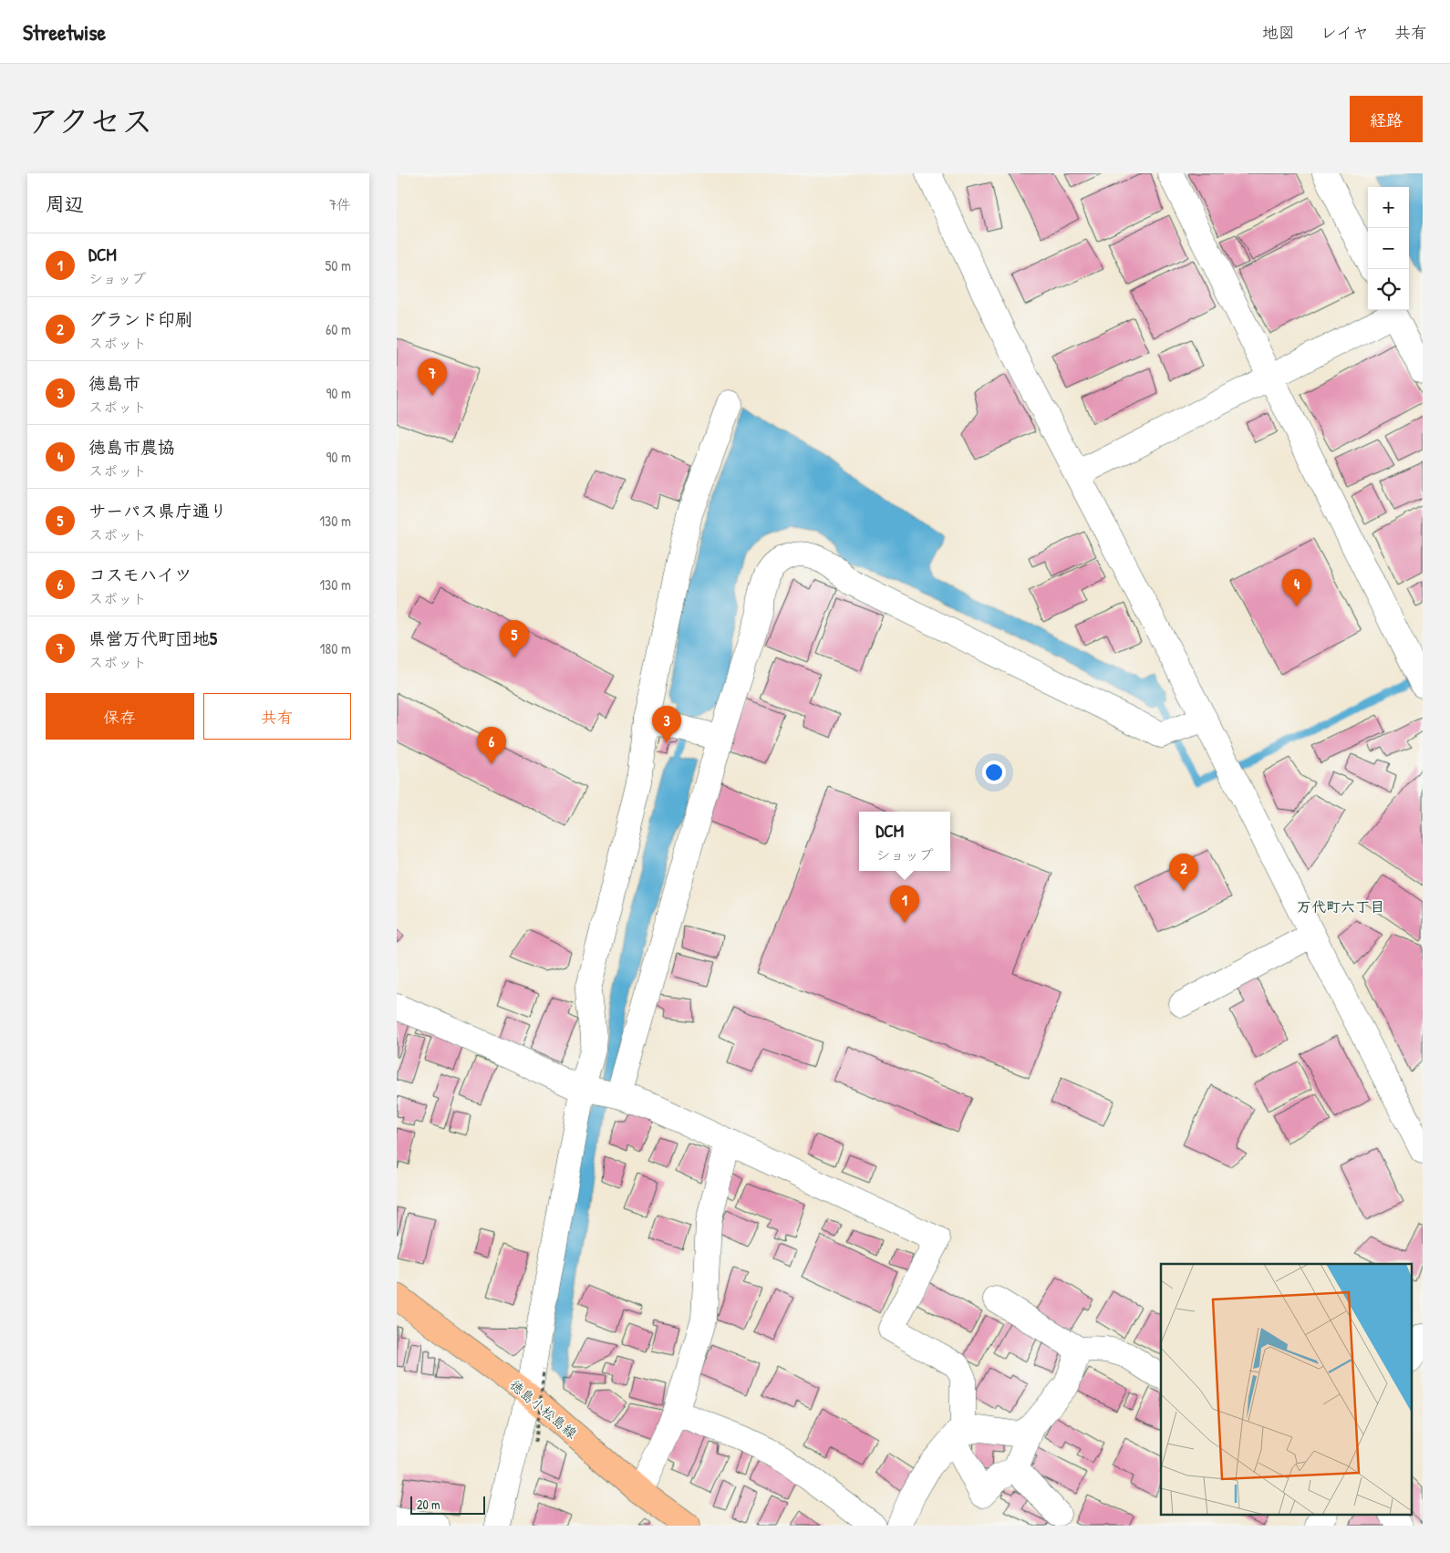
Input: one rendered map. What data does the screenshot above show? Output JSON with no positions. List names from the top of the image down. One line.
{"streets":{"main road":["徳島小松島線"]},"districts":["万代町六丁目"],"scale_bar":"20 m","page":{"header":"Streetwise","nav":["地図","レイヤ","共有"],"title":"アクセス","buttons":["経路",["保存","共有"]],"heading":["周辺","7件"],"map_buttons":["+","−"],"list":[{"mark":"1","name":"DCM","note":"ショップ","value":"50 m"},{"mark":"2","name":"グランド印刷","note":"スポット","value":"60 m"},{"mark":"3","name":"徳島市","note":"スポット","value":"90 m"},{"mark":"4","name":"徳島市農協","note":"スポット","value":"90 m"},{"mark":"5","name":"サーパス県庁通り","note":"スポット","value":"130 m"},{"mark":"6","name":"コスモハイツ","note":"スポット","value":"130 m"},{"mark":"7","name":"県営万代町団地5","note":"スポット","value":"180 m"}],"pins":["7","4","5","3","6","2","1"],"popup":["DCM","ショップ"],"scale":"20 m"}}
